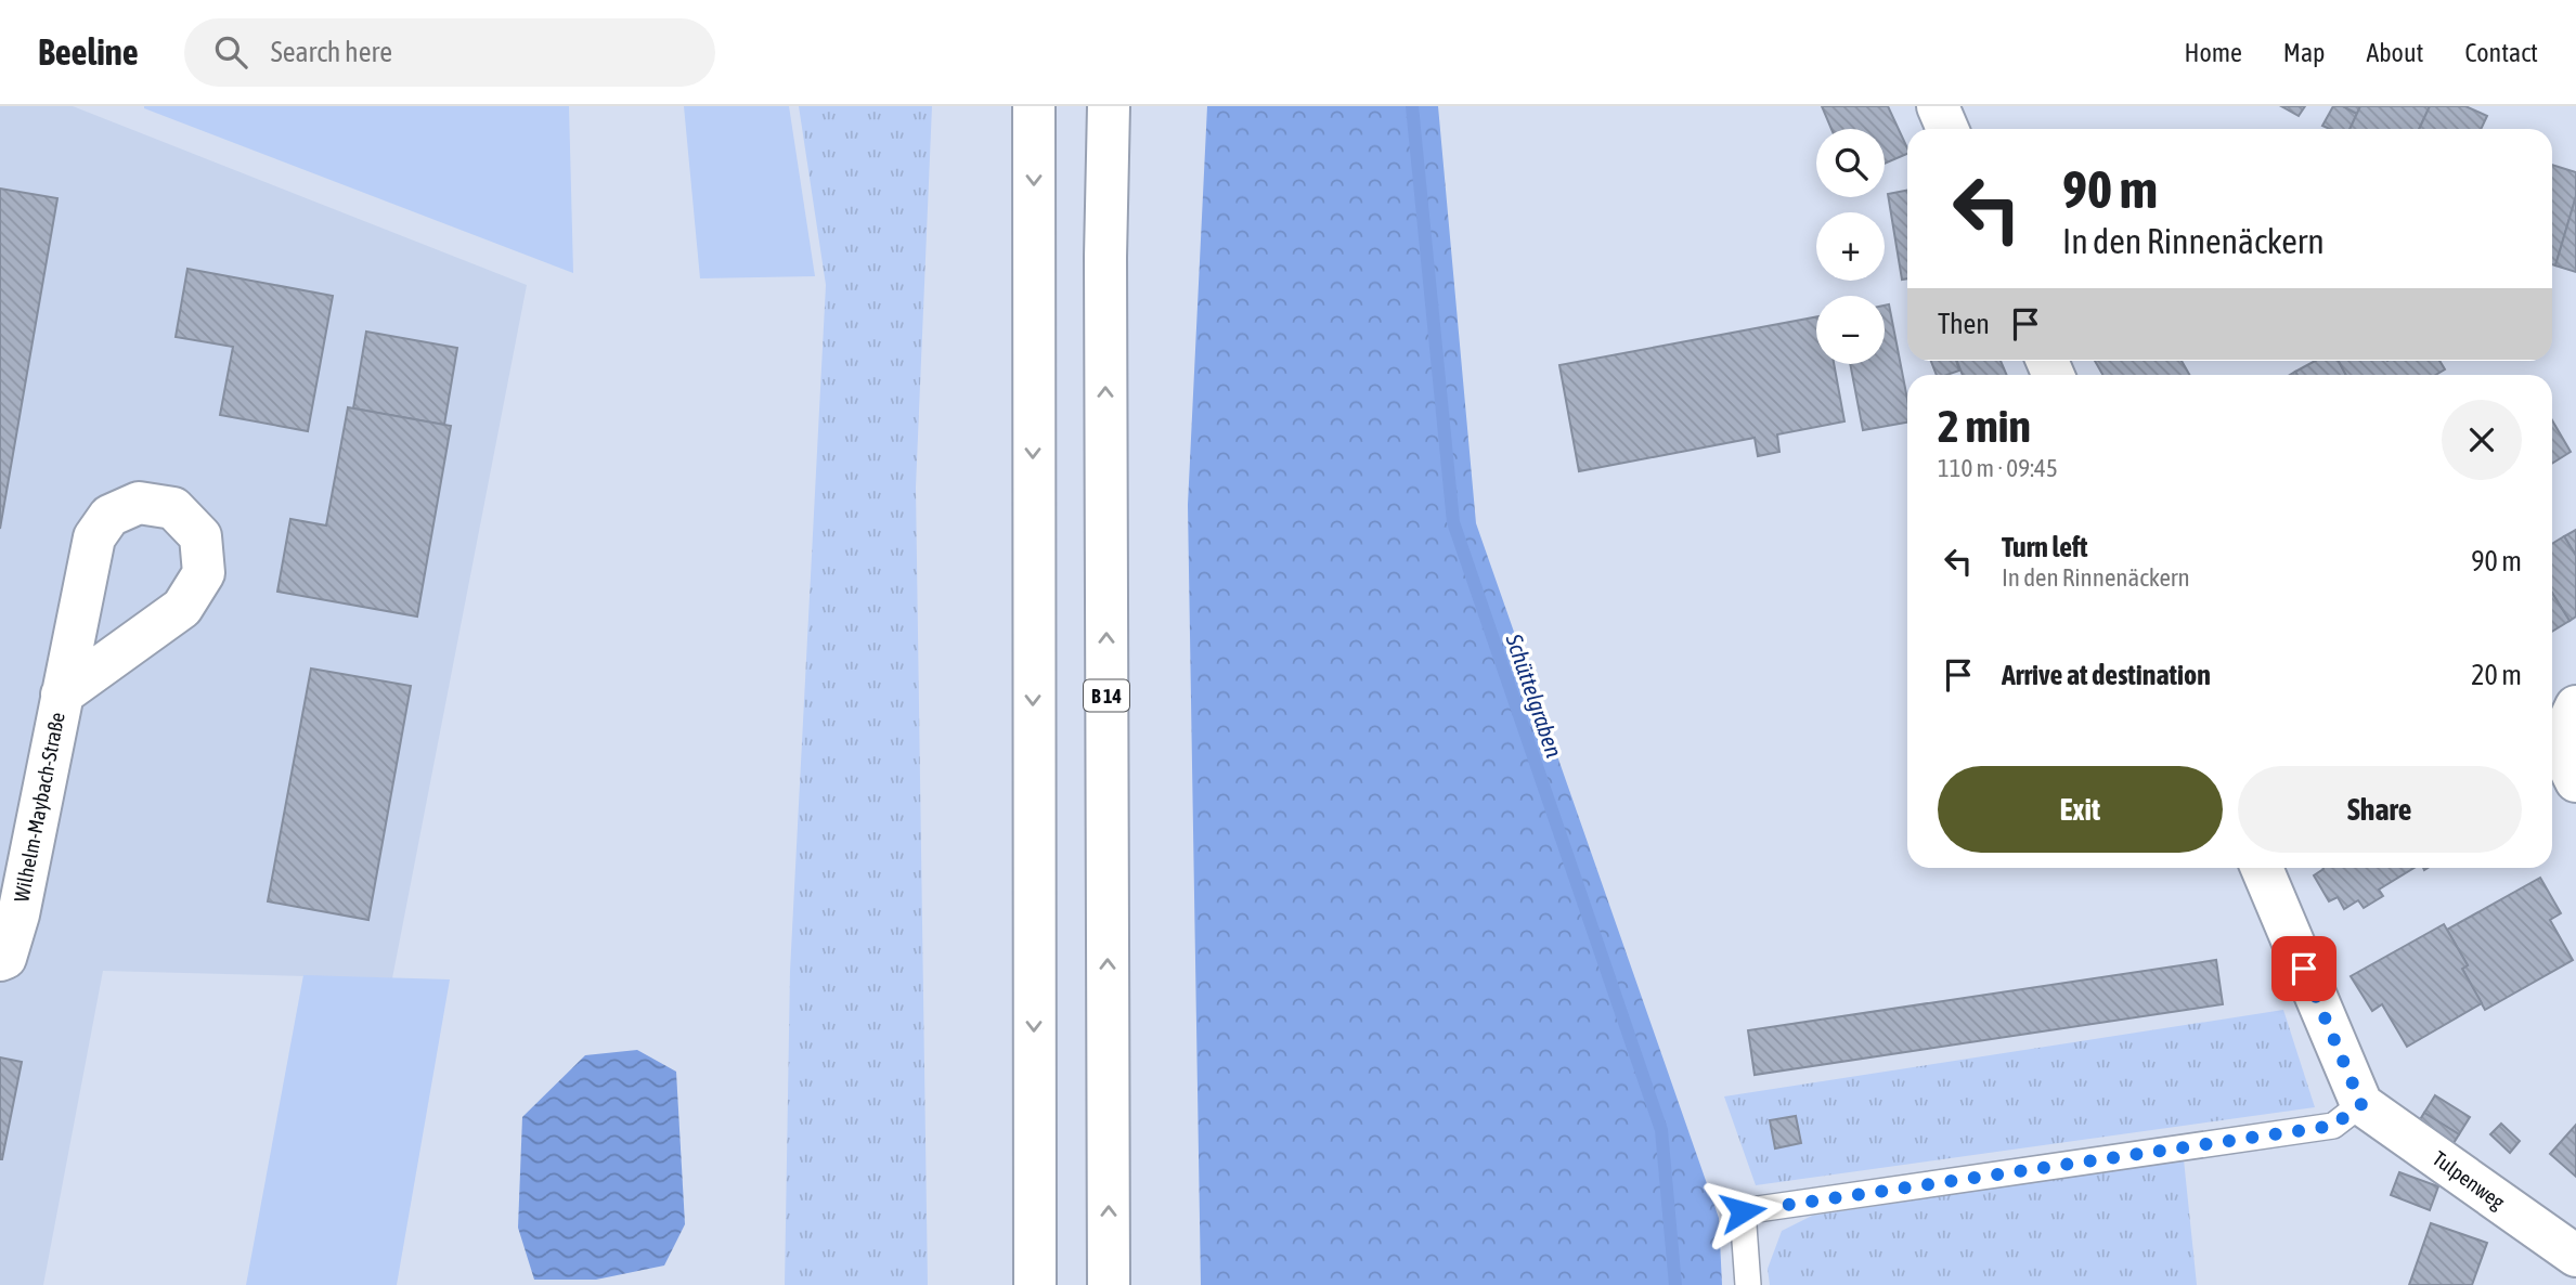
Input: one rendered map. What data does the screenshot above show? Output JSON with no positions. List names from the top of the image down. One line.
{"streets":{"main road":["B 14","Wilhelm-Maybach-Straße","Tulpenweg"]},"water":["Schüttelgraben"],"page":{"header":"Beeline","search":"Search here","nav":["Home","Map","About","Contact"],"map_buttons":["+","−"],"turn":["90 m","In den Rinnenäckern"],"then":"Then","heading":["2 min","110 m · 09:45"],"list":[{"name":"Turn left","note":"In den Rinnenäckern","value":"90 m"},{"name":"Arrive at destination","value":"20 m"}],"buttons":["Exit","Share"]}}
